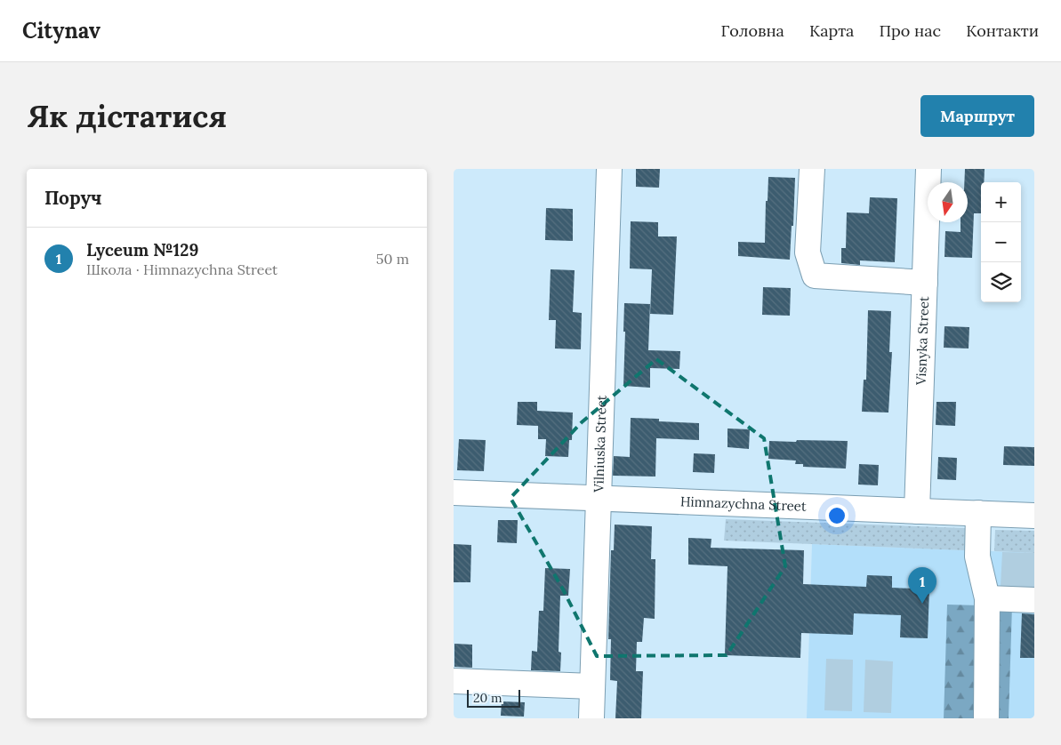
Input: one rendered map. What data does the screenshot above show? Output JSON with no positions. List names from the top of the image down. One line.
{"streets":{"street":["Visnyka Street","Vilniuska Street","Himnazychna Street"]},"crossings":[["Visnyka Street","Himnazychna Street"],["Vilniuska Street","Himnazychna Street"]],"scale_bar":"20 m","north":"bottom","page":{"header":"Citynav","nav":["Головна","Карта","Про нас","Контакти"],"buttons":"Маршрут","title":"Як дістатися","heading":"Поруч","map_buttons":["+","−"],"list":[{"mark":"1","name":"Lyceum №129","note":"Школа · Himnazychna Street","value":"50 m"}],"pins":"1","scale":"20 m"}}
